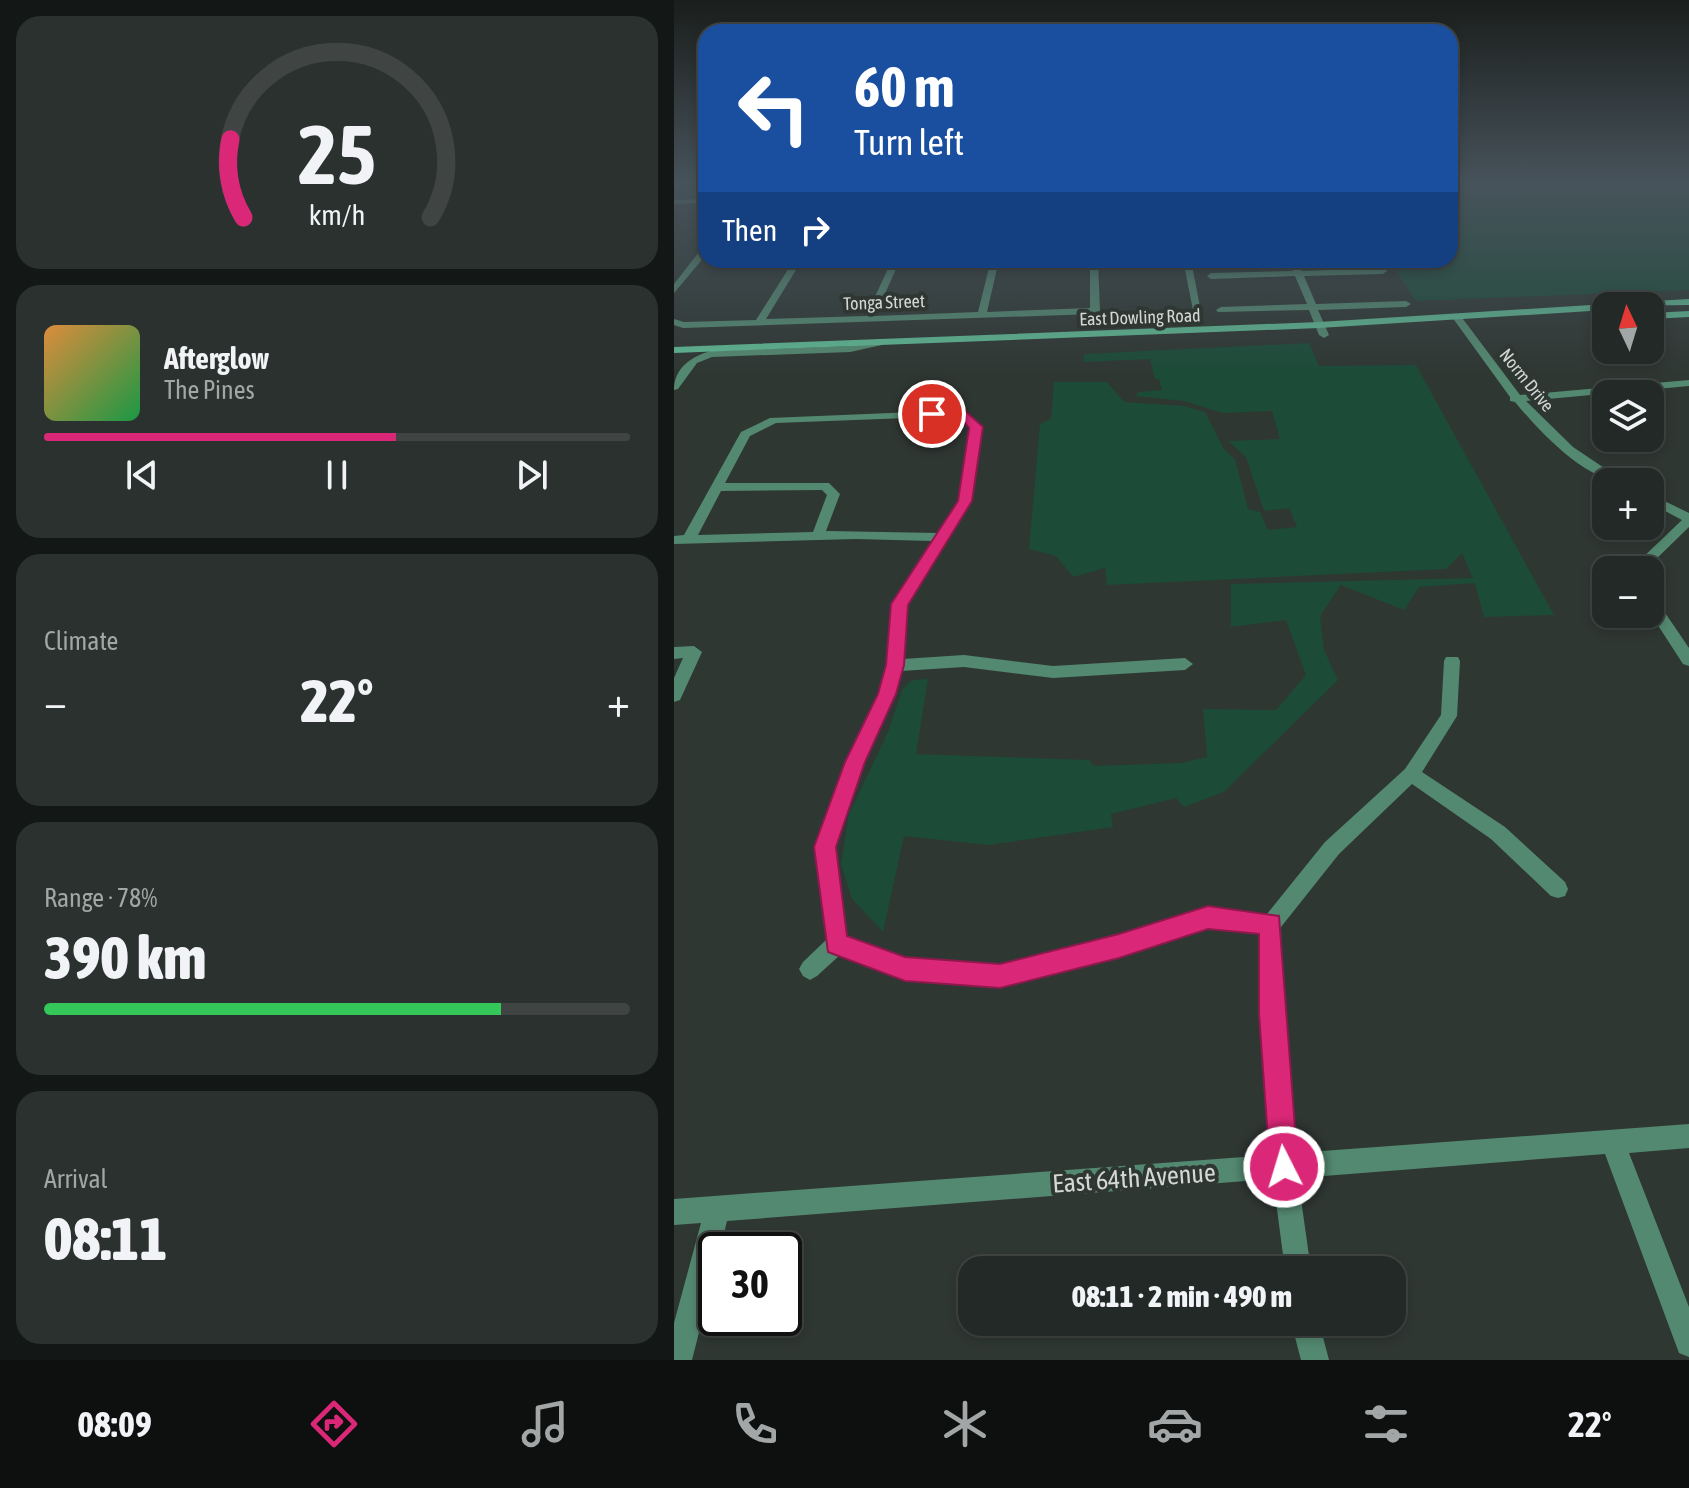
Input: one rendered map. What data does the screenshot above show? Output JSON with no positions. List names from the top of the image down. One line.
{"streets":{"main road":["East Dowling Road"],"street":["Tonga Street","Norm Drive","East 64th Avenue"]},"crossings":[["East Dowling Road","Norm Drive"]],"north":"top","page":{"turn":["60 m","Turn left"],"then":"Then","map_buttons":["+","−"],"song":["Afterglow","The Pines"],"tile":["Climate",["Range · 78%","390 km"],["Arrival","08:11"]],"heat":["−","22°","+"],"limit":"30","trip":"08:11 · 2 min · 490 m","tabs":["08:09","22°"],"gauge":["25","km/h"]}}
